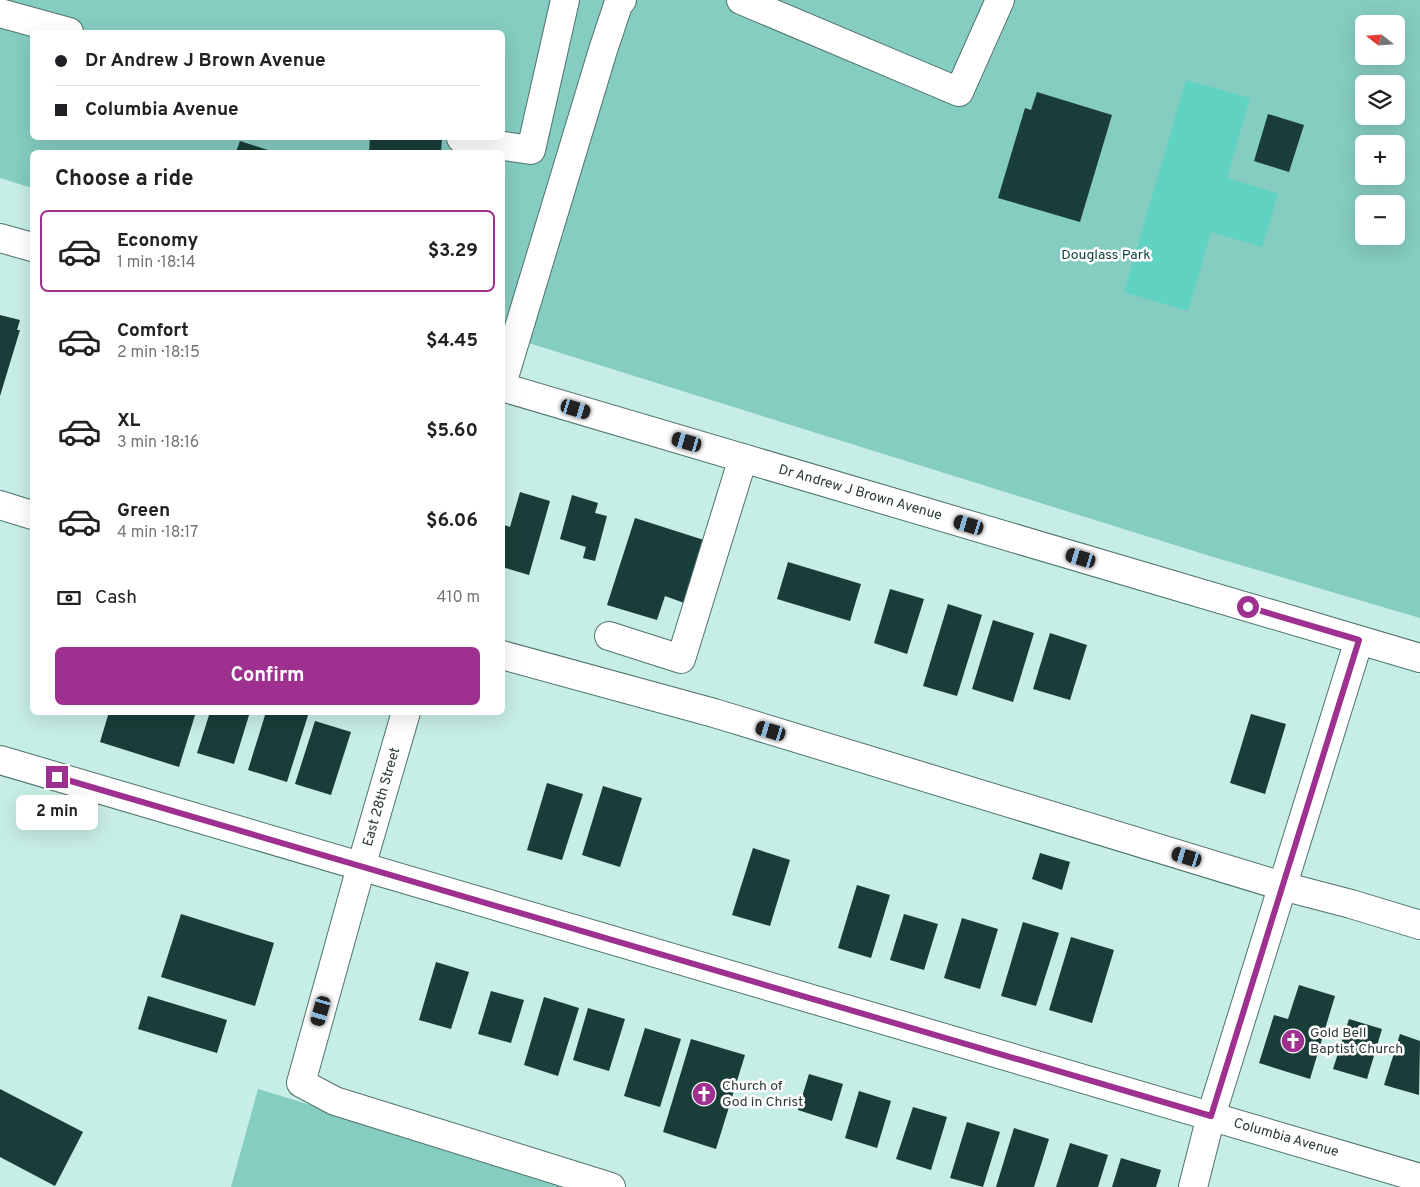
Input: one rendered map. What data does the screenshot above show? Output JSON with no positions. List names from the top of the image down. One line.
{"streets":{"street":["Dr Andrew J Brown Avenue","East 28th Street","Columbia Avenue"]},"crossings":[["East 28th Street","Columbia Avenue"]],"parks":["Douglass Park"],"places":{"church":["Gold Bell Baptist Church","Church of God in Christ"]},"north":"left","page":{"map_buttons":["+","−"],"banner":["Dr Andrew J Brown Avenue","Columbia Avenue"],"heading":"Choose a ride","list":[{"name":"Economy","note":"1 min · 18:14","value":"$3.29"},{"name":"Comfort","note":"2 min · 18:15","value":"$4.45"},{"name":"XL","note":"3 min · 18:16","value":"$5.60"},{"name":"Green","note":"4 min · 18:17","value":"$6.06"}],"pay":["Cash","410 m"],"buttons":"Confirm","bubble":"2 min"}}
